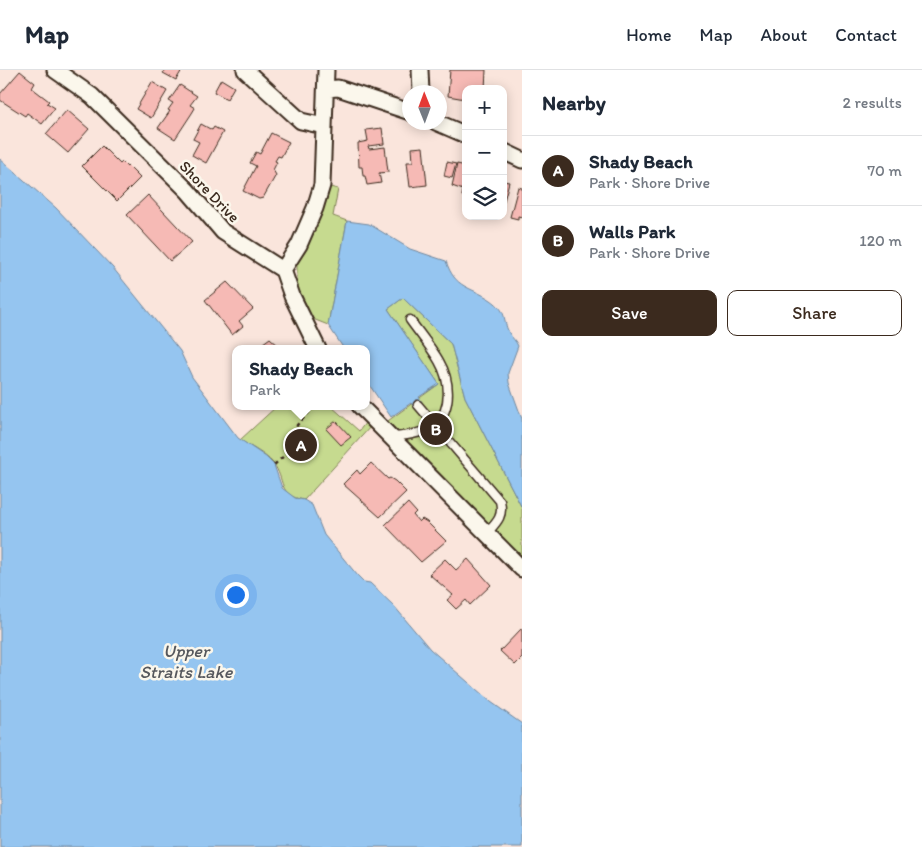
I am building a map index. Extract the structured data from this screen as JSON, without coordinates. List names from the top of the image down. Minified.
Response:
{"streets":{"street":["Shore Drive"]},"water":["Upper Straits Lake"],"north":"top","page":{"header":"Map","nav":["Home","Map","About","Contact"],"heading":["Nearby","2 results"],"map_buttons":["+","−"],"list":[{"mark":"A","name":"Shady Beach","note":"Park · Shore Drive","value":"70 m"},{"mark":"B","name":"Walls Park","note":"Park · Shore Drive","value":"120 m"}],"buttons":["Save","Share"],"popup":["Shady Beach","Park"],"pins":["B","A"]}}
